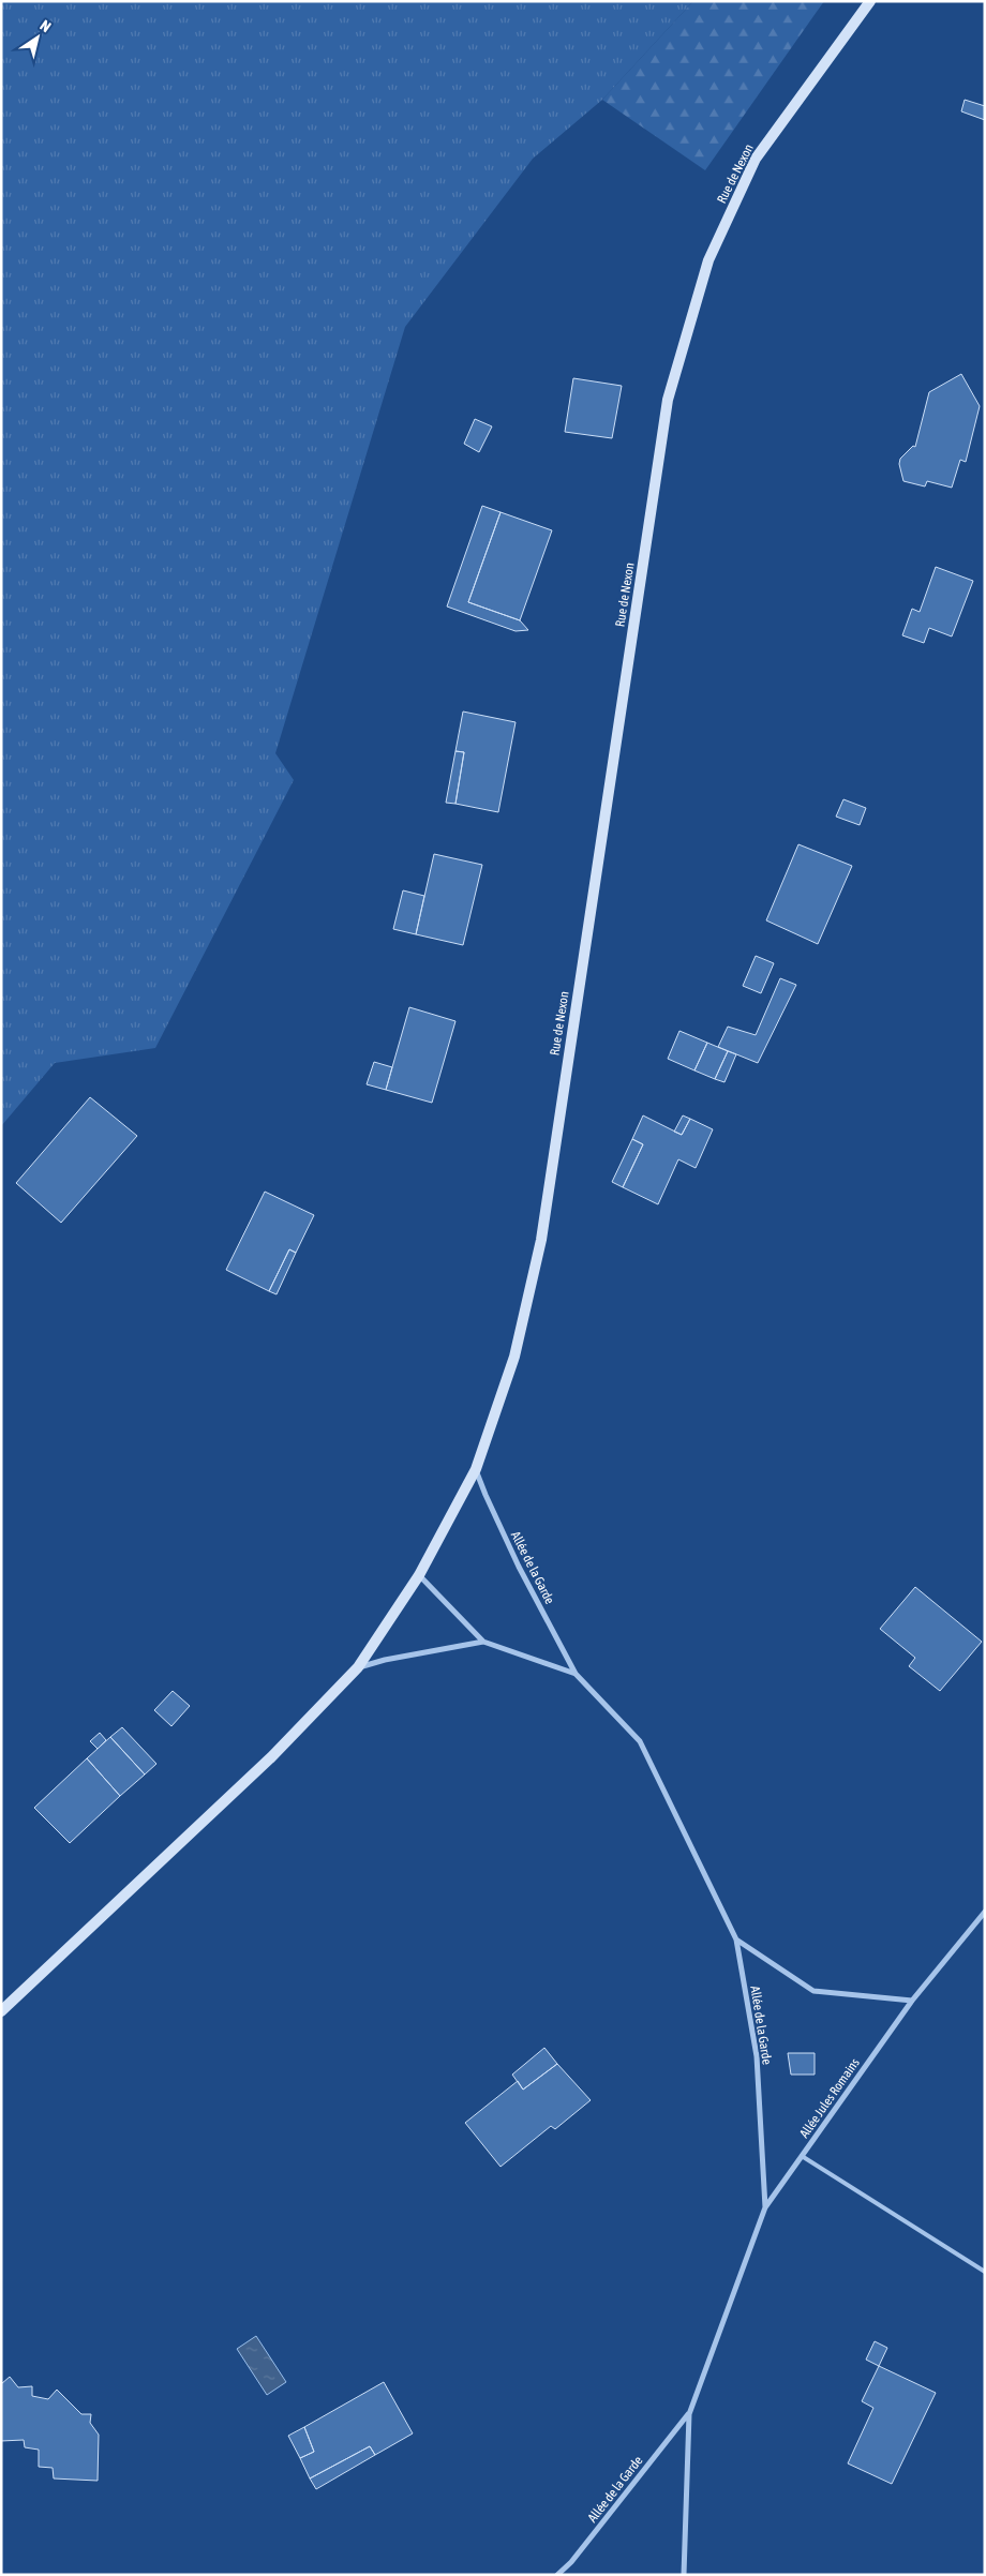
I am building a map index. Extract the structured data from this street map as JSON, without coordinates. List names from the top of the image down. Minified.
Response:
{"streets":{"main road":["Rue de Nexon"],"street":["Allée de la Garde","Allée Jules Romains"]},"crossings":[["Rue de Nexon","Allée de la Garde"],["Allée de la Garde","Allée Jules Romains"]],"north":"top right"}
